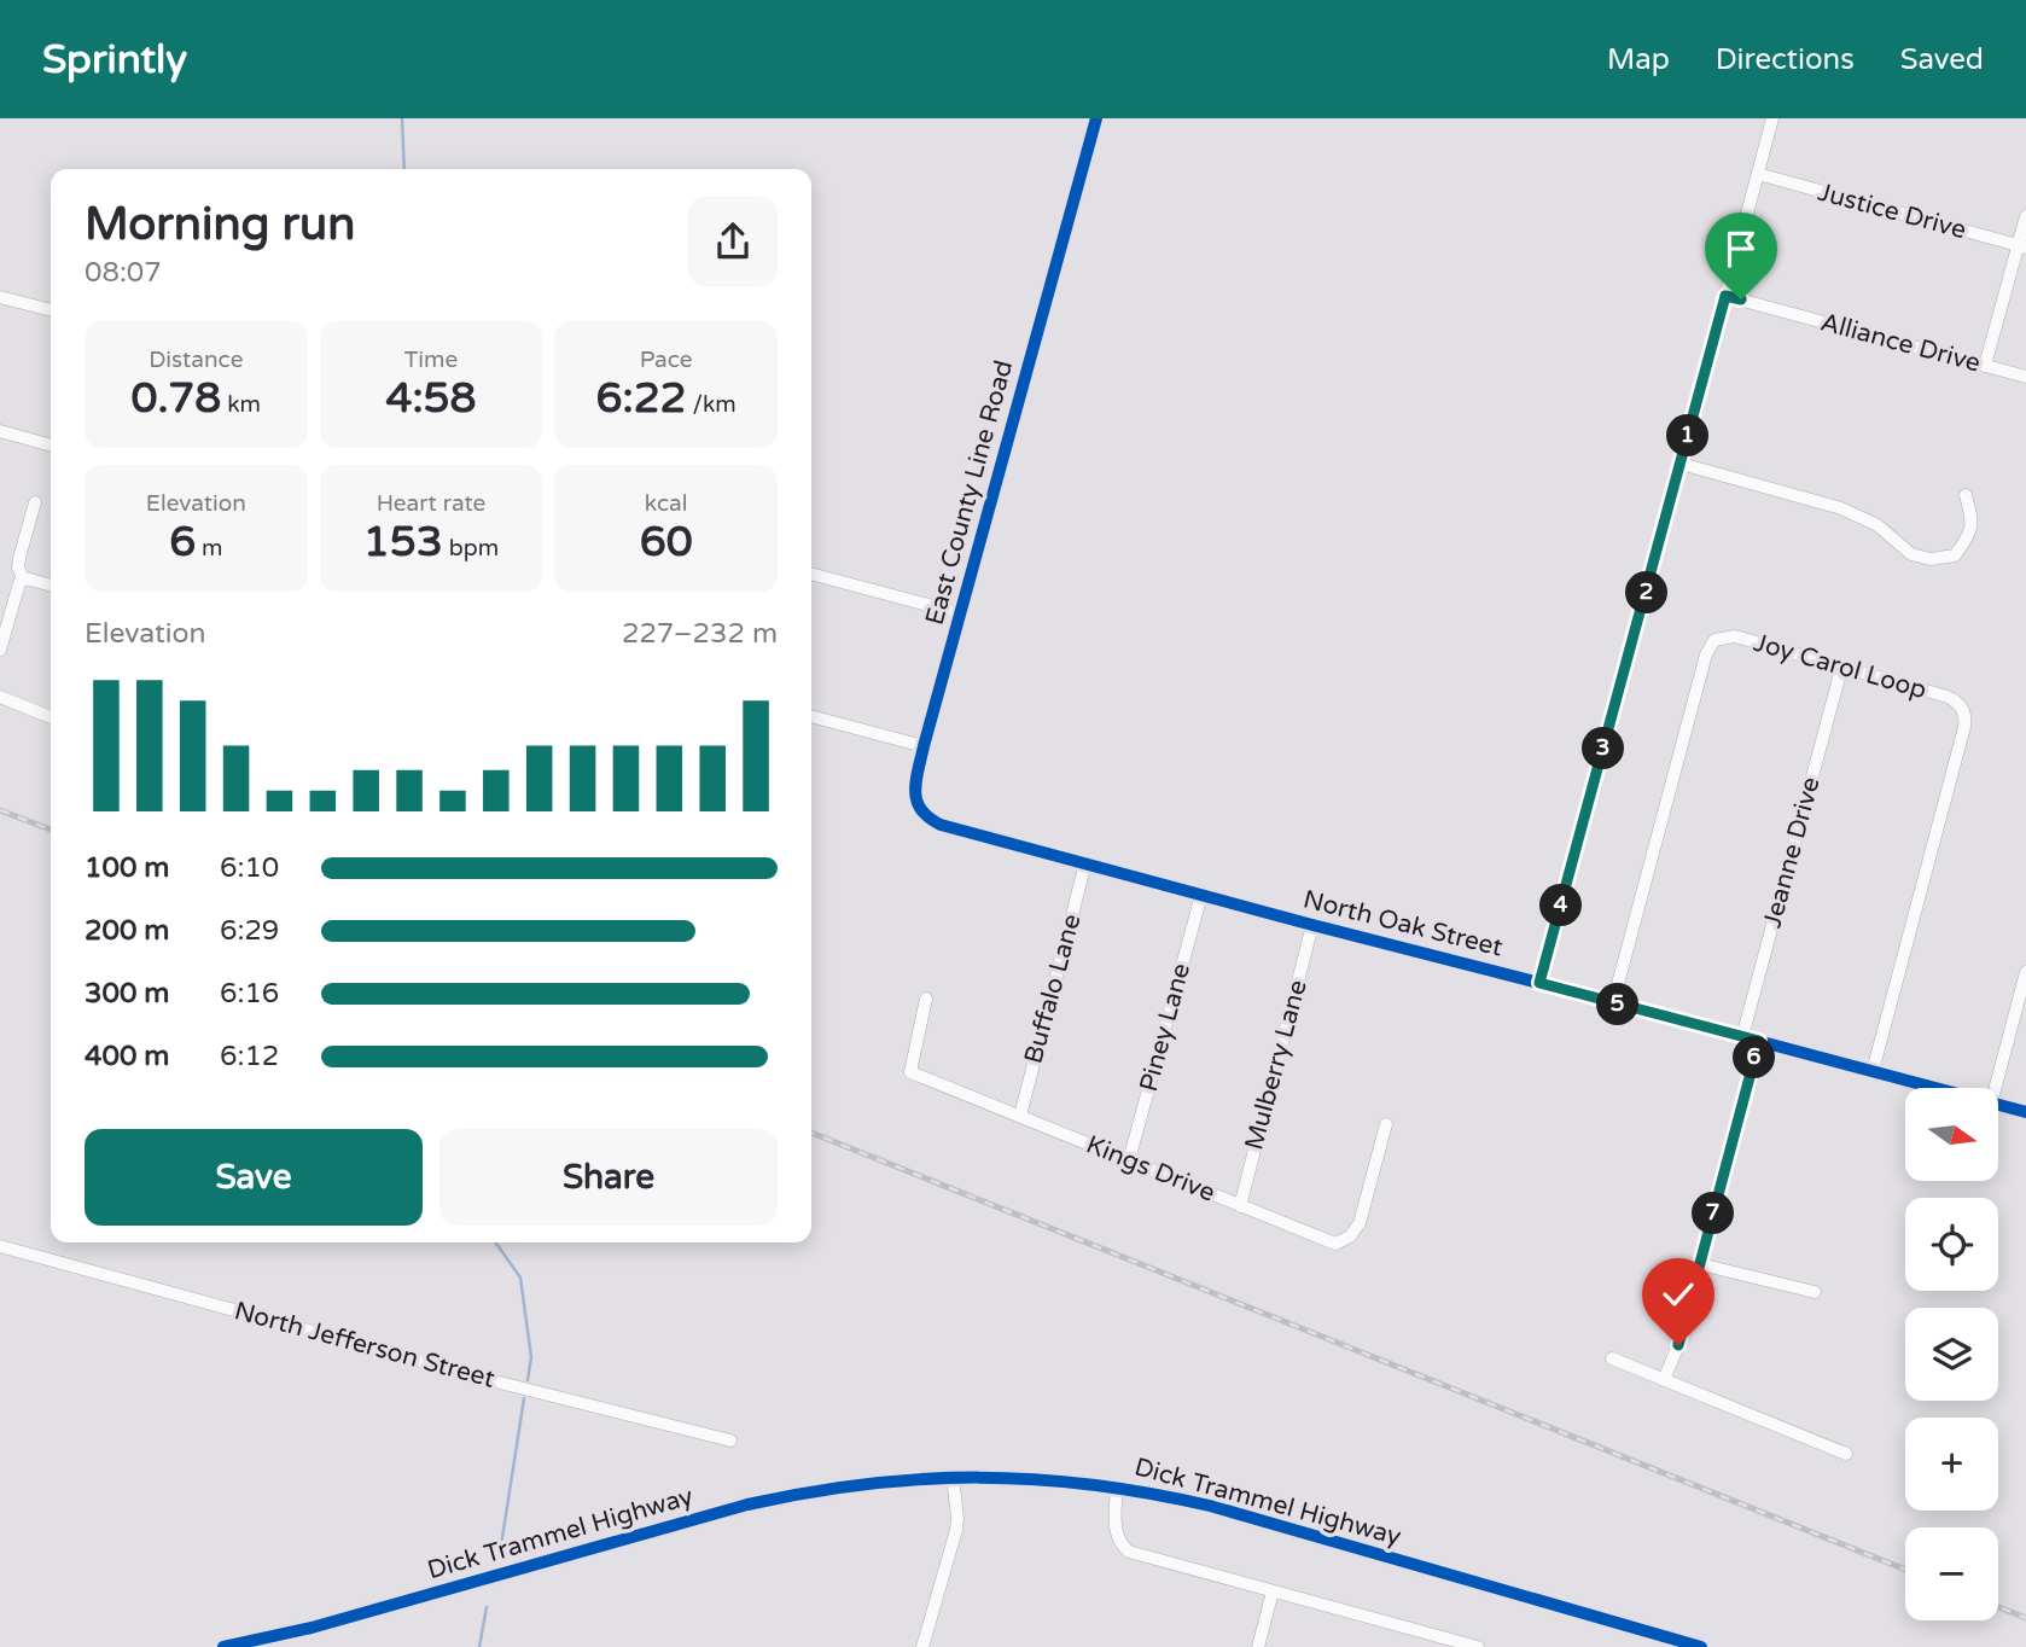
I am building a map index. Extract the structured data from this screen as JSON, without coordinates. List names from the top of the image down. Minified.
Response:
{"streets":{"main road":["Dick Trammel Highway"],"street":["Justice Drive","Alliance Drive","East County Line Road","Joy Carol Loop","Jeanne Drive","North Oak Street","Buffalo Lane","Piney Lane","Mulberry Lane","Kings Drive","North Jefferson Street"]},"crossings":[["East County Line Road","North Oak Street"],["Joy Carol Loop","Jeanne Drive"],["Joy Carol Loop","North Oak Street"],["Jeanne Drive","North Oak Street"],["North Oak Street","Buffalo Lane"],["North Oak Street","Piney Lane"],["North Oak Street","Mulberry Lane"],["Buffalo Lane","Kings Drive"],["Piney Lane","Kings Drive"],["Mulberry Lane","Kings Drive"]],"north":"right","page":{"header":"Sprintly","nav":["Map","Directions","Saved"],"heading":["Morning run","08:07"],"stats":[["Distance","0.78 km"],["Time","4:58"],["Pace","6:22 /km"],["Elevation","6 m"],["Heart rate","153 bpm"],["kcal","60"]],"pins":["1","2","3","4","5","6","7"],"chart":["Elevation","227–232 m"],"list":[{"name":"100 m","note":"6:10"},{"name":"200 m","note":"6:29"},{"name":"300 m","note":"6:16"},{"name":"400 m","note":"6:12"}],"map_buttons":["+","−"],"buttons":["Save","Share"]}}
